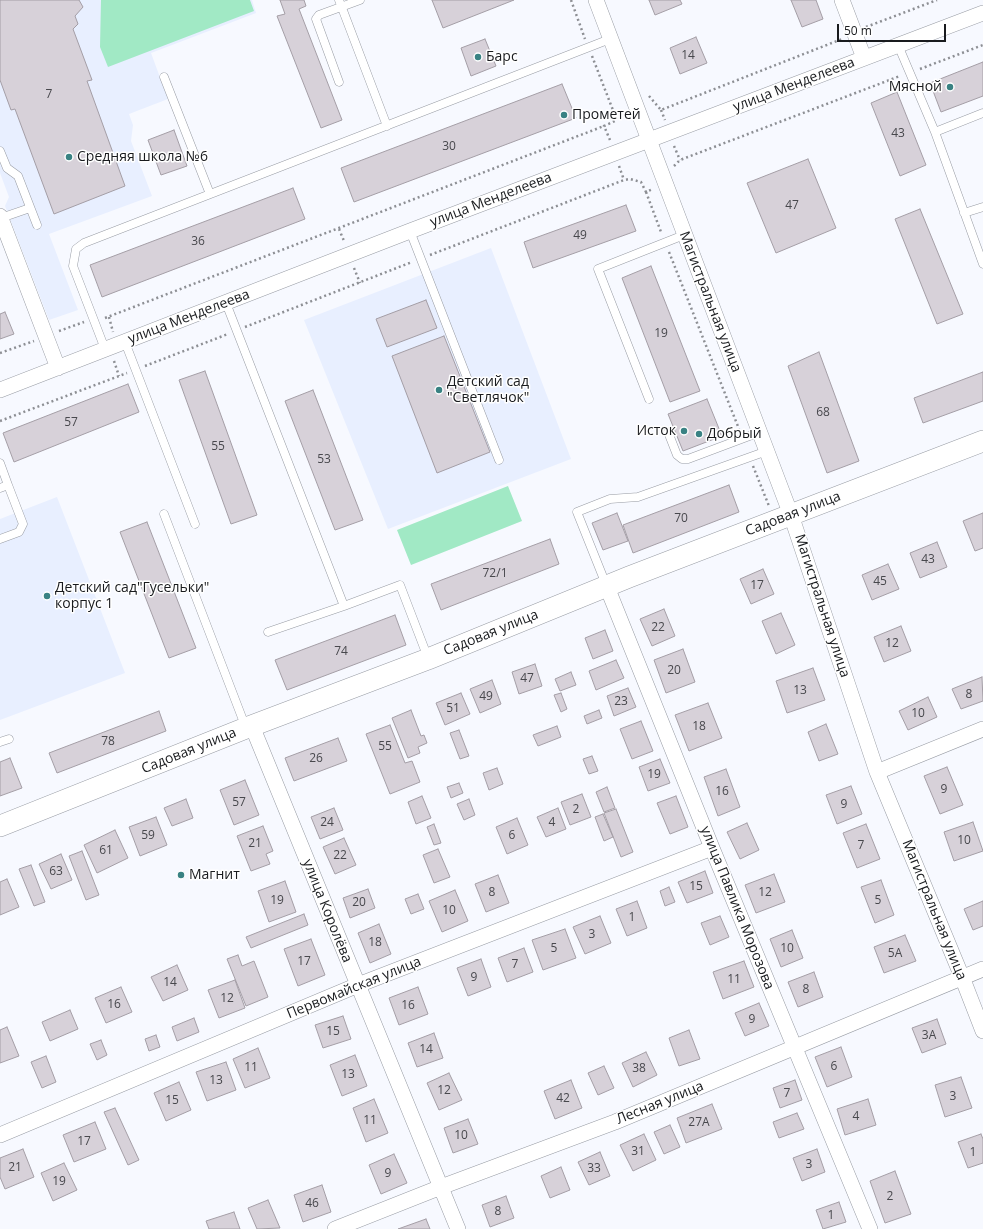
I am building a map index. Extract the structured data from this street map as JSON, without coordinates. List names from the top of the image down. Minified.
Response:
{"streets":{"street":["улица Менделеева","Магистральная улица","Садовая улица","улица Павлика Морозова","улица Королёва","Первомайская улица","Лесная улица"]},"crossings":[["улица Менделеева","Магистральная улица"],["Магистральная улица","Садовая улица"],["Магистральная улица","Лесная улица"],["Садовая улица","улица Павлика Морозова"],["Садовая улица","улица Королёва"],["улица Павлика Морозова","Первомайская улица"],["улица Павлика Морозова","Лесная улица"],["улица Королёва","Первомайская улица"],["улица Королёва","Лесная улица"]],"places":["Барс","Мясной","Прометей","Средняя школа №6","Детский сад \"Светлячок\"","Исток","Добрый","Детский сад\"Гусельки\" корпус 1","Магнит"],"house_numbers":["14","7","43","30","47","49","36","19","68","57","55","53","70","43","72/1","45","17","22","12","74","20","47","13","8","49","23","51","10","18","78","55","26","19","9","16","57","9","2","24","4","59","6","10","21","7","61","22","63","15","8","12","19","5","20","10","1","3","18","5","10","5А","17","7","9","11","14","8","12","16","16","9","15","3А","14","6","11","38","13","13","12","7","3","42","15","4","11","27А","10","17","31","1","3","21","33","9","19","2","46","8","1"],"scale_bar":"50 m"}
